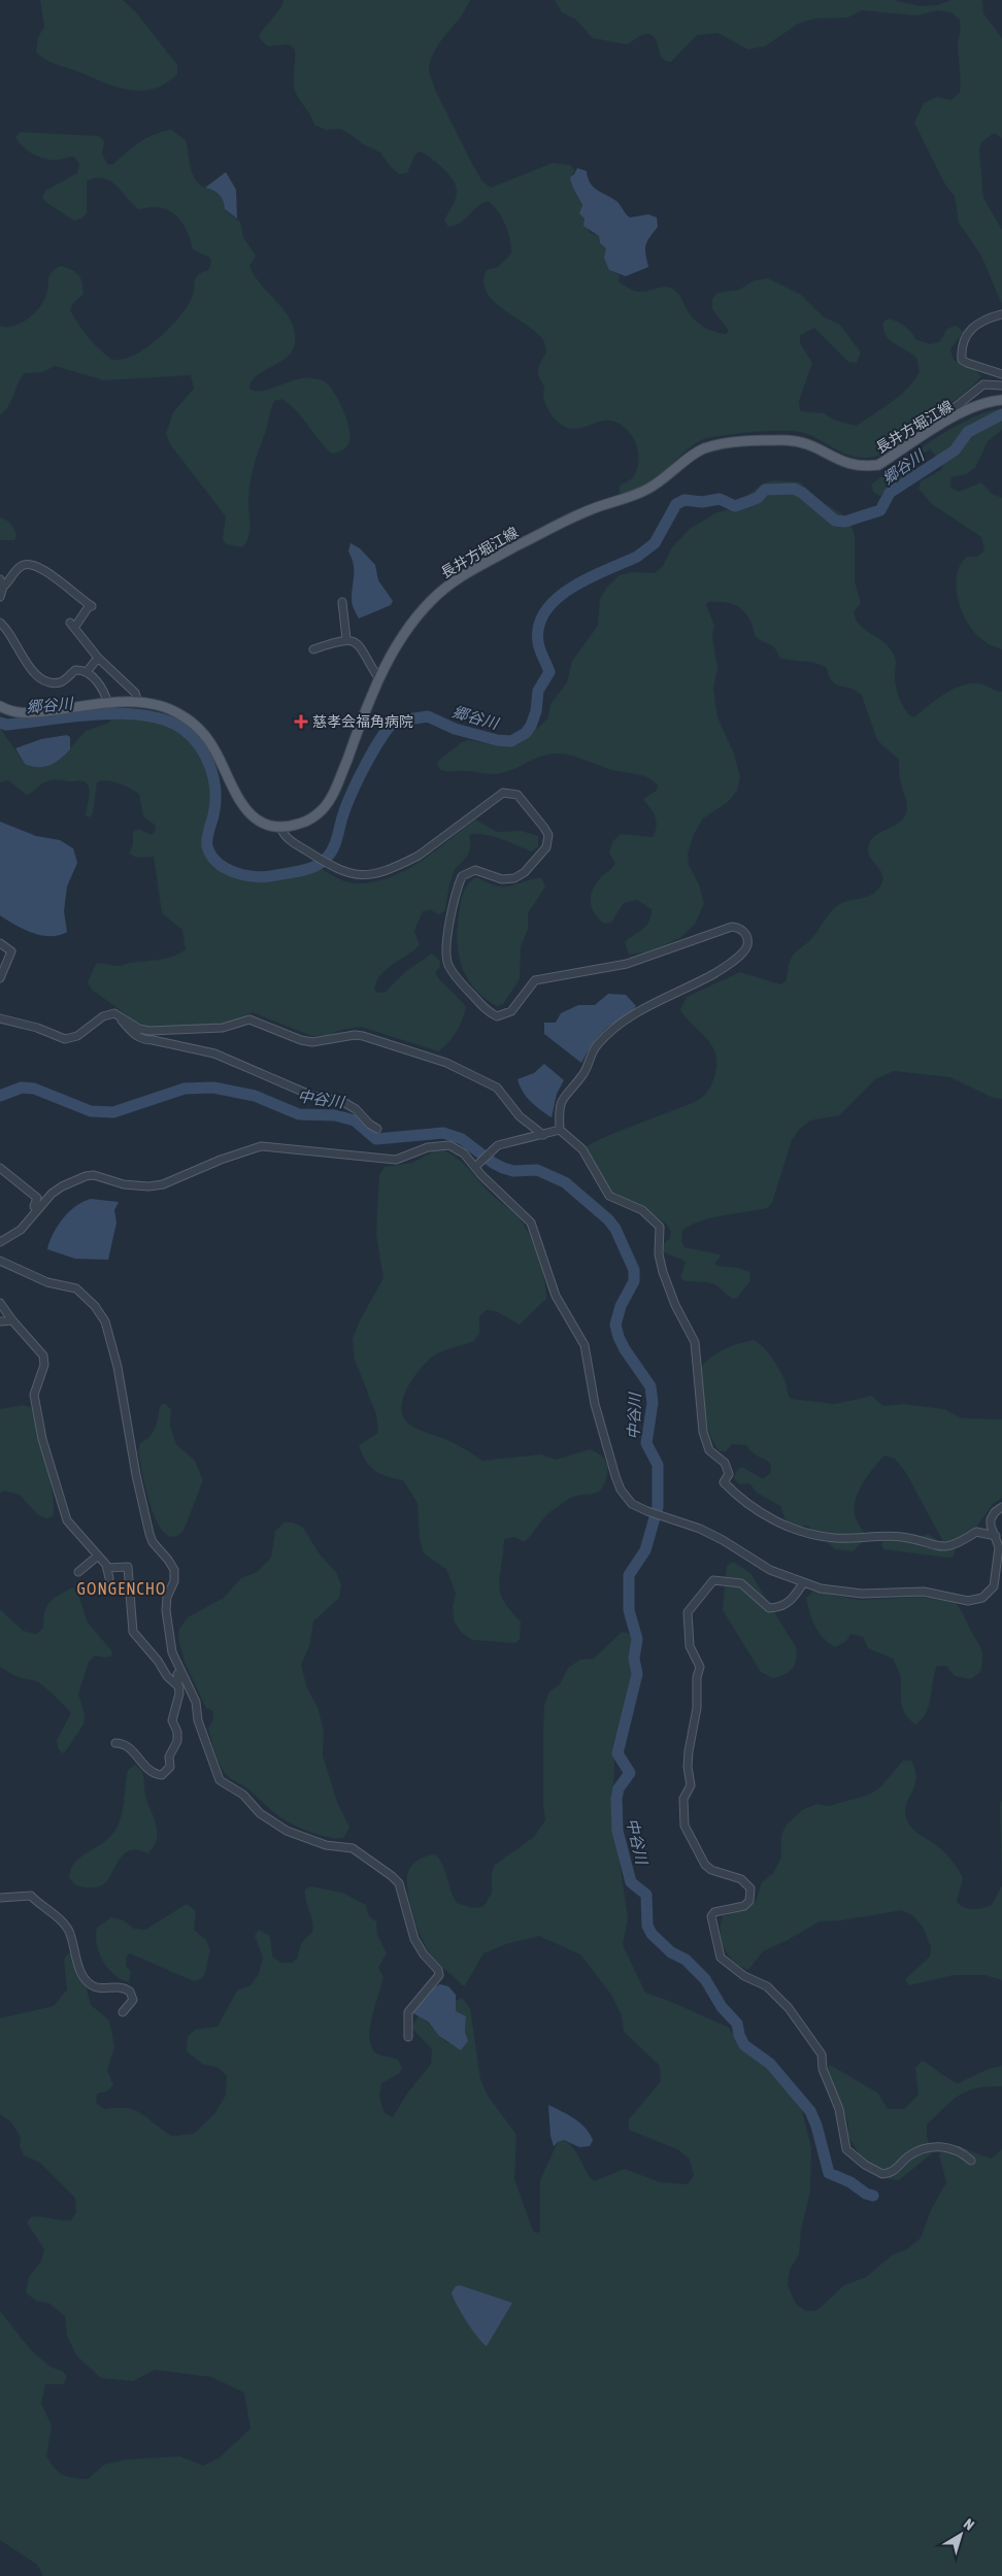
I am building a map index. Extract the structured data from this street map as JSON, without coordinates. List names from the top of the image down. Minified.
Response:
{"streets":{"main road":["長井方堀江線"]},"districts":["GONGENCHO"],"water":["郷谷川","中谷川"],"places":{"health":["慈孝会福角病院"]},"north":"top right"}
